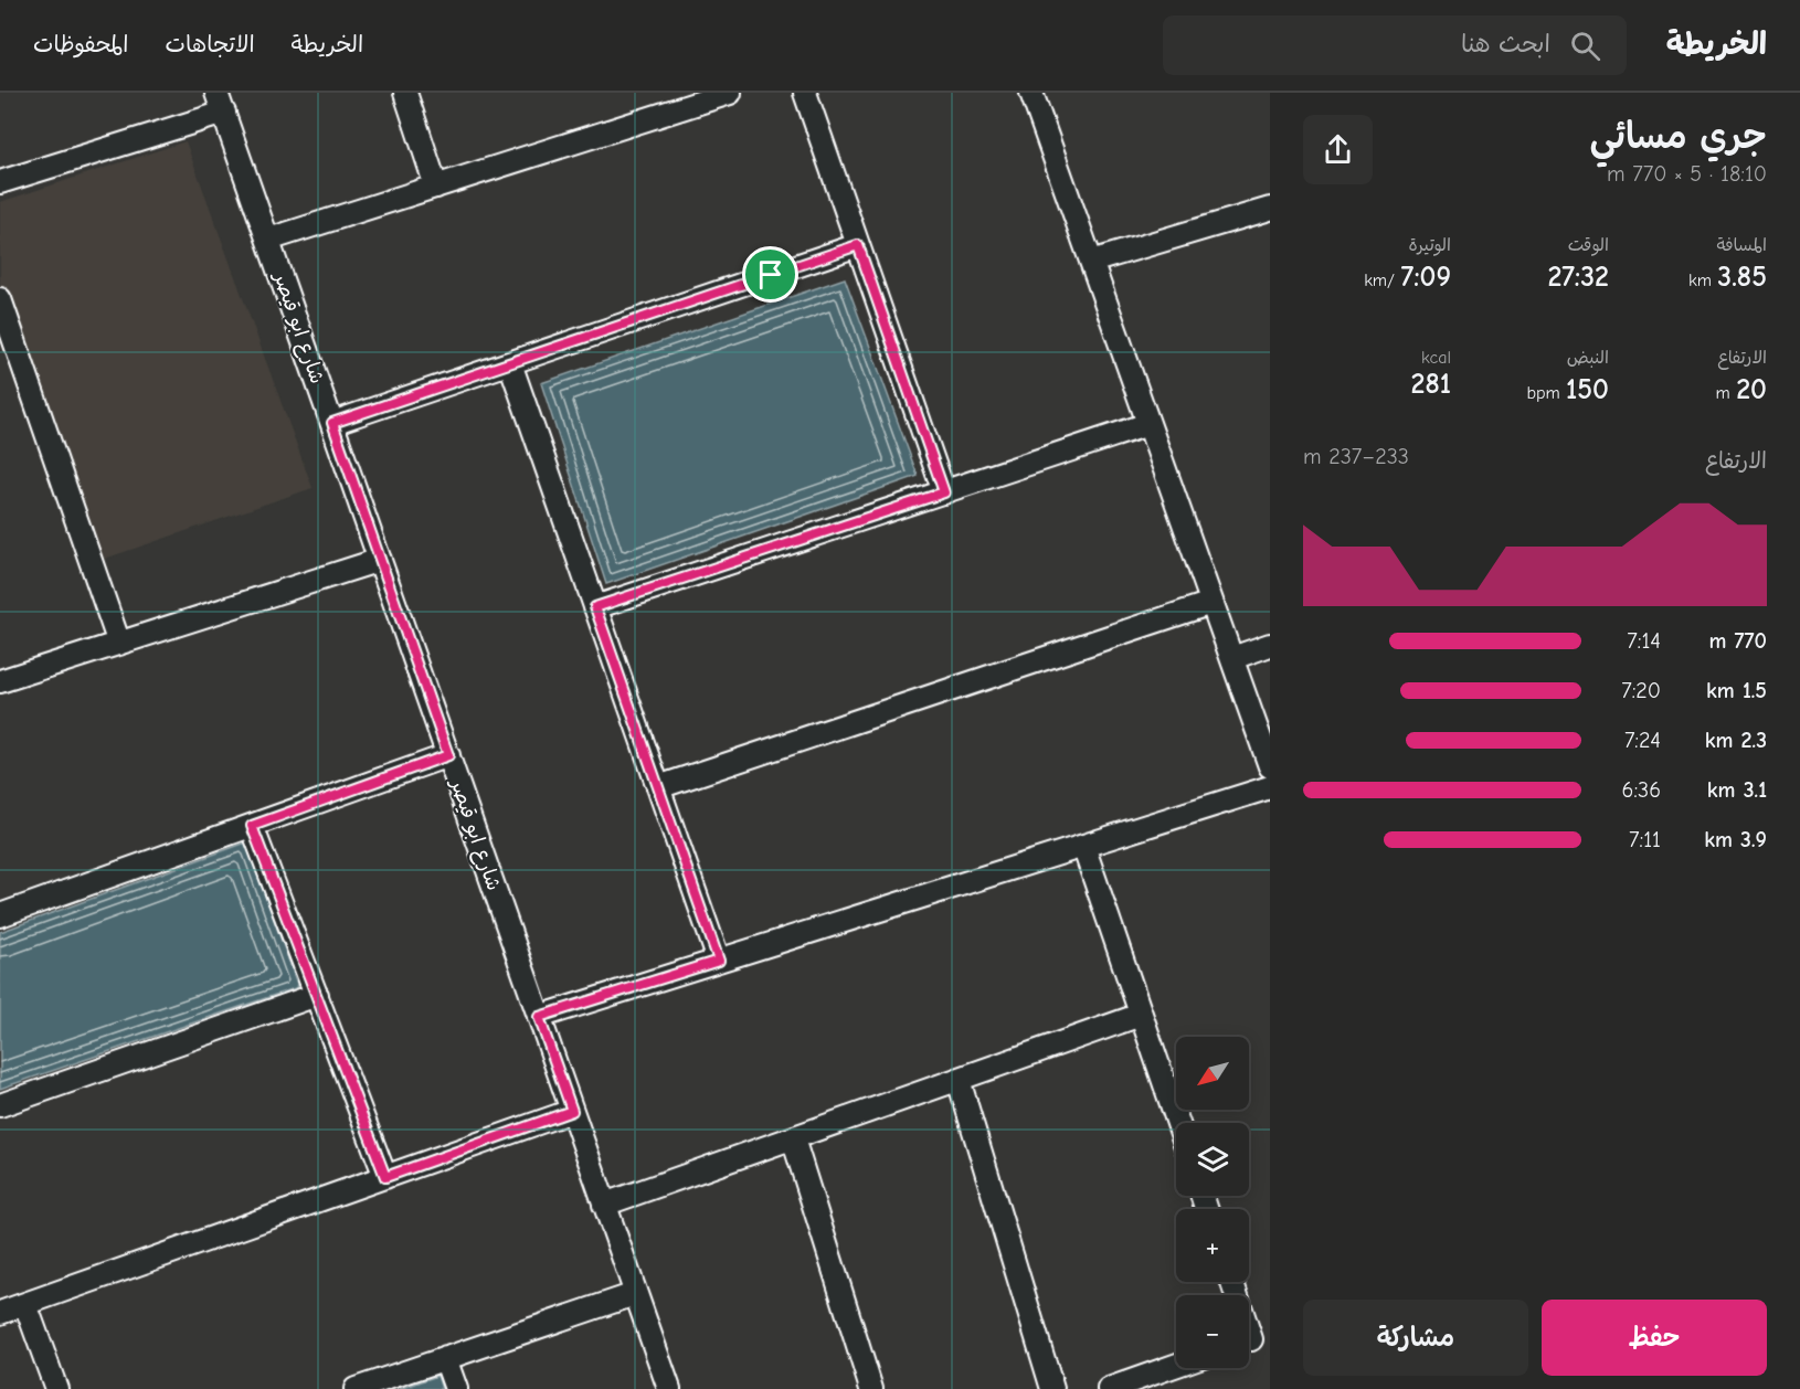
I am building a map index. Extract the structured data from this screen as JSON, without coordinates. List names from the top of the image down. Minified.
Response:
{"streets":{"street":["شارع ابو قيصر"]},"north":"bottom left","page":{"header":"الخريطة","search":"ابحث هنا","nav":["الخريطة","الاتجاهات","المحفوظات"],"heading":["جري مسائي","18:10 · 5 × 770 m"],"stats":[["المسافة","3.85 km"],["الوقت","27:32"],["الوتيرة","7:09 /km"],["الارتفاع","20 m"],["النبض","150 bpm"],["kcal","281"]],"chart":["الارتفاع","233–237 m"],"list":[{"name":"770 m","note":"7:14"},{"name":"1.5 km","note":"7:20"},{"name":"2.3 km","note":"7:24"},{"name":"3.1 km","note":"6:36"},{"name":"3.9 km","note":"7:11"}],"map_buttons":["+","−"],"buttons":["حفظ","مشاركة"]}}
